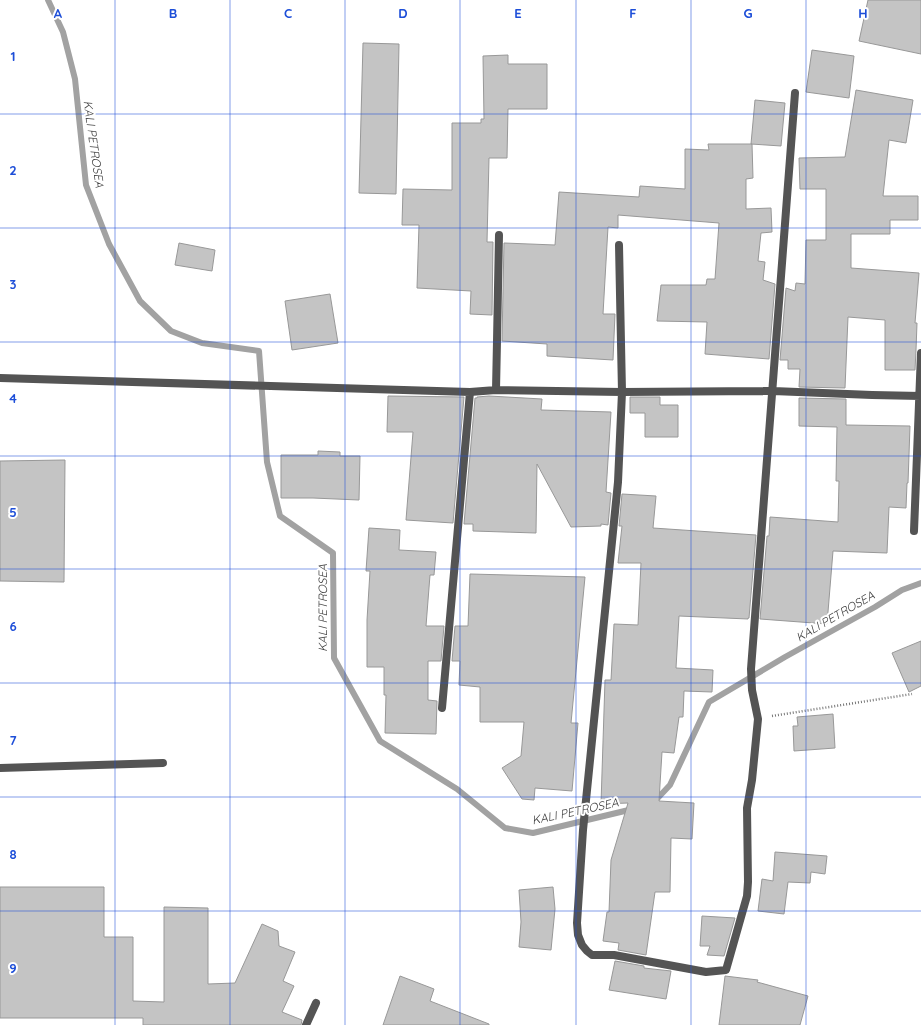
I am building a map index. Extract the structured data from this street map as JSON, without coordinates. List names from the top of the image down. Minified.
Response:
{"water":["KALI PETROSEA"],"grid":{"columns":["A","B","C","D","E","F","G","H"],"rows":["1","2","3","4","5","6","7","8","9"]}}
